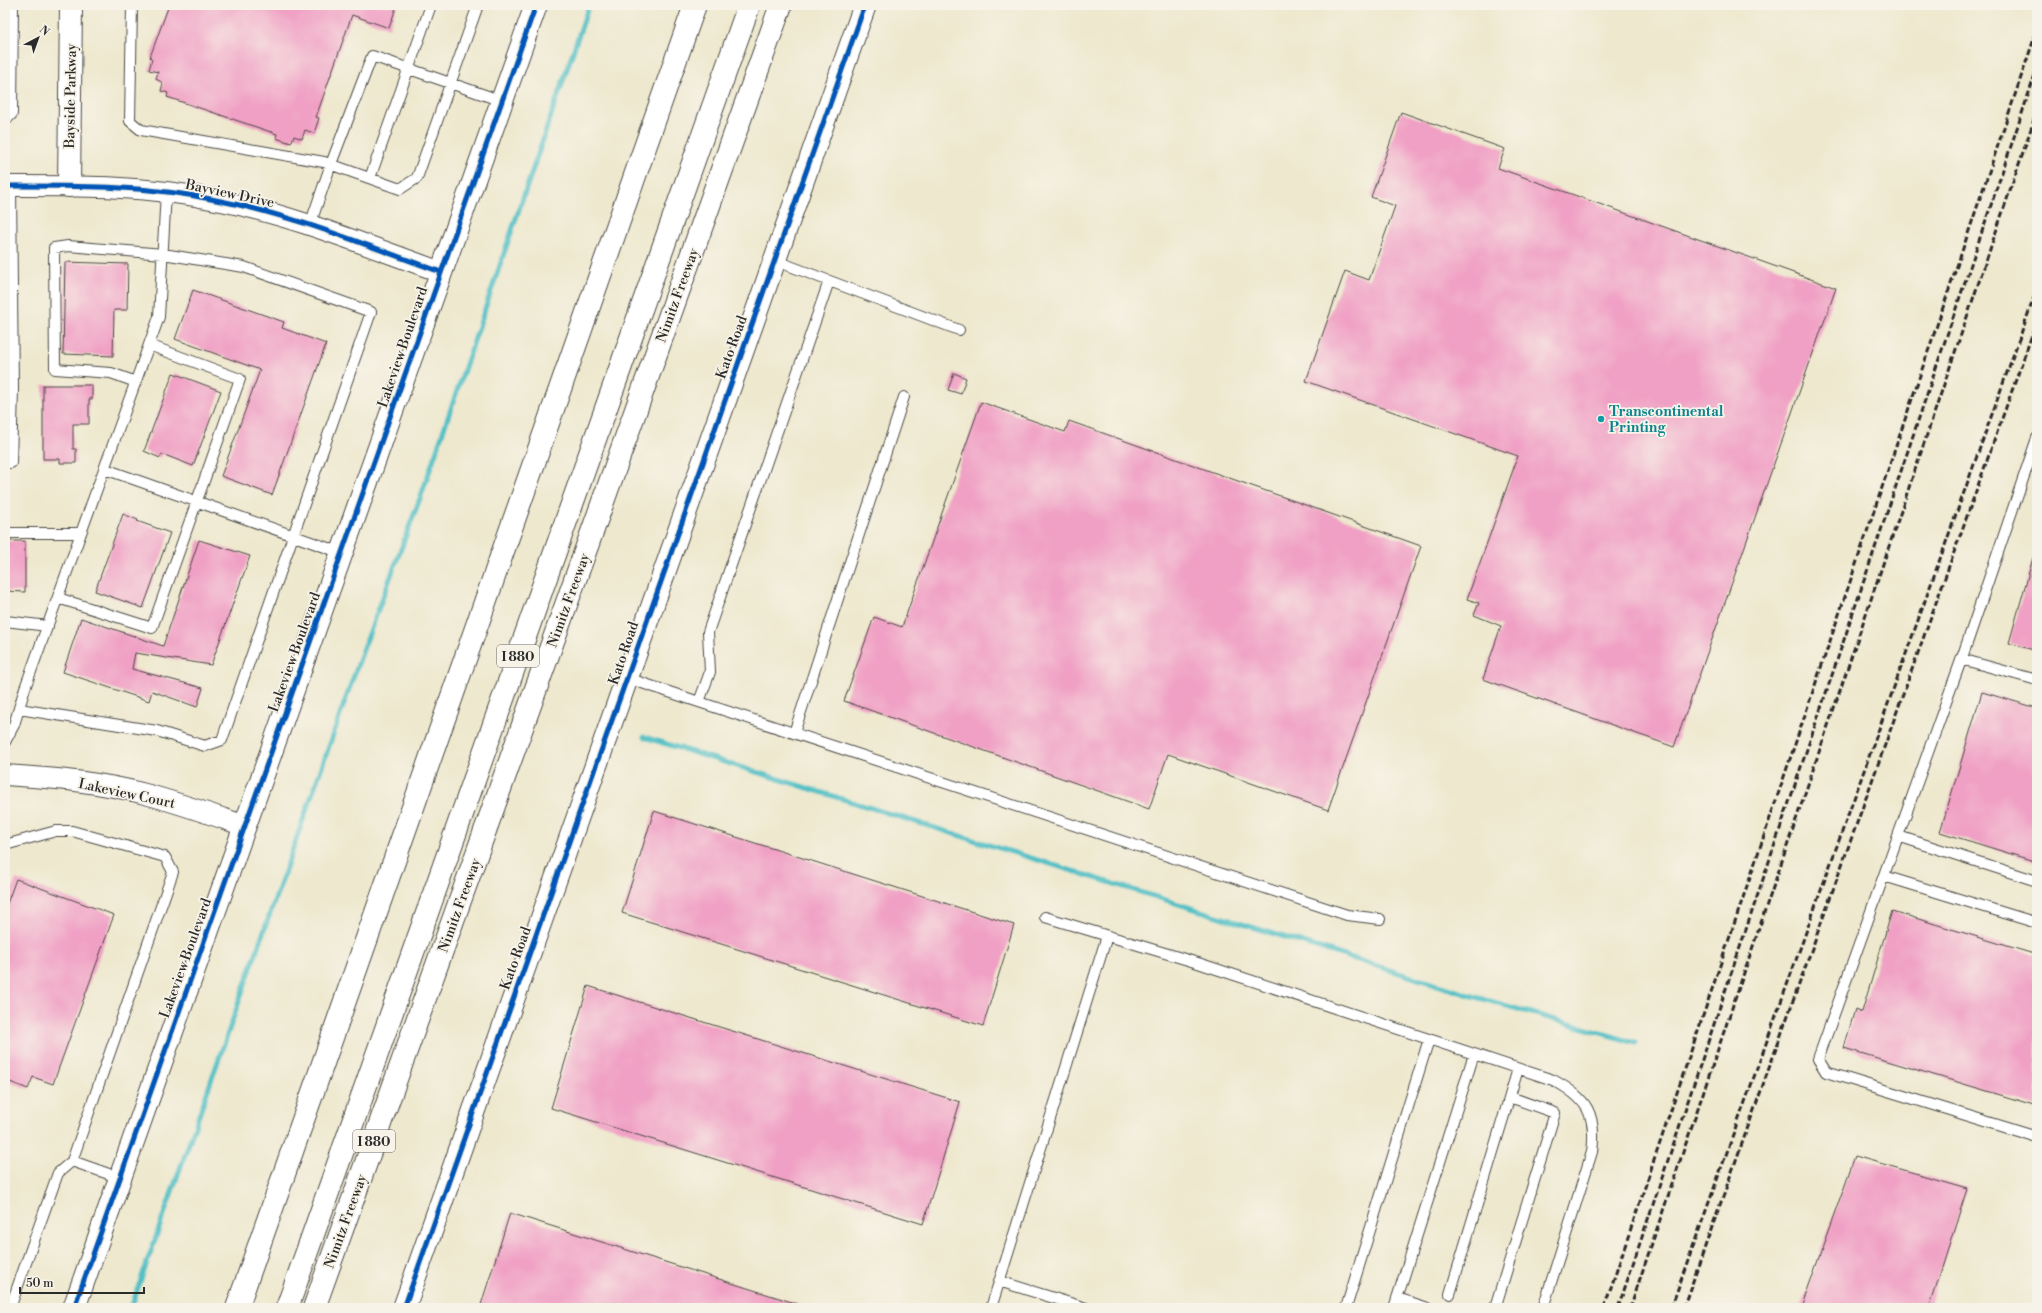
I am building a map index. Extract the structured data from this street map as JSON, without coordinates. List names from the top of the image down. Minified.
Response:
{"streets":{"main road":["Bayside Parkway","Nimitz Freeway","Lakeview Boulevard","Kato Road","I 880"],"street":["Bayview Drive","Lakeview Court"]},"crossings":[["Bayside Parkway","Bayview Drive"],["Bayview Drive","Lakeview Boulevard"],["Lakeview Boulevard","Lakeview Court"]],"places":["Transcontinental Printing"],"scale_bar":"50 m","north":"top right"}
